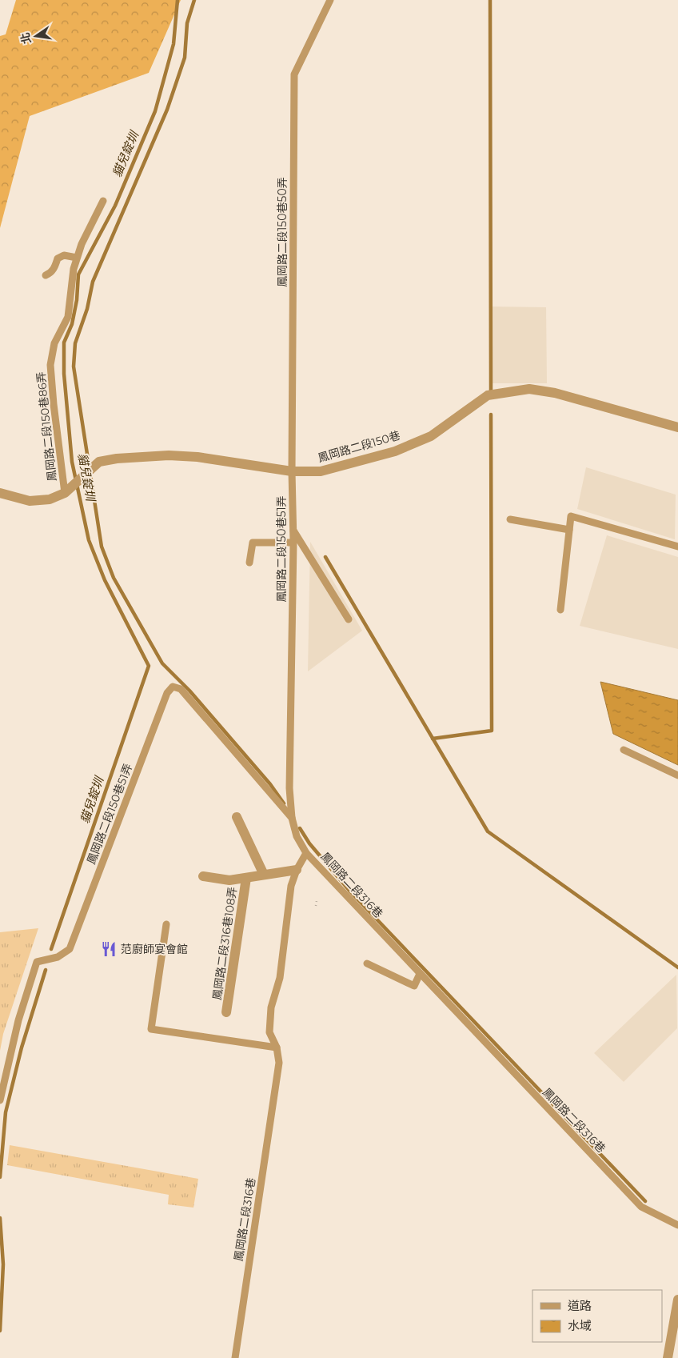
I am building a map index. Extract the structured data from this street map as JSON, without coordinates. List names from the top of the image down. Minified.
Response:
{"streets":{"street":["鳳岡路二段150巷","鳳岡路二段316巷108弄"],"lane":["鳳岡路二段150巷50弄","鳳岡路二段150巷86弄","鳳岡路二段150巷51弄","鳳岡路二段316巷"]},"crossings":[["鳳岡路二段150巷50弄","鳳岡路二段150巷"],["鳳岡路二段150巷50弄","鳳岡路二段150巷51弄"],["鳳岡路二段150巷86弄","鳳岡路二段150巷"],["鳳岡路二段150巷","鳳岡路二段150巷51弄"],["鳳岡路二段150巷51弄","鳳岡路二段316巷"],["鳳岡路二段316巷","鳳岡路二段316巷108弄"]],"water":["貓兒錠圳"],"places":{"restaurant":["范廚師宴會館"]},"legend":["道路","水域"],"north":"left"}
